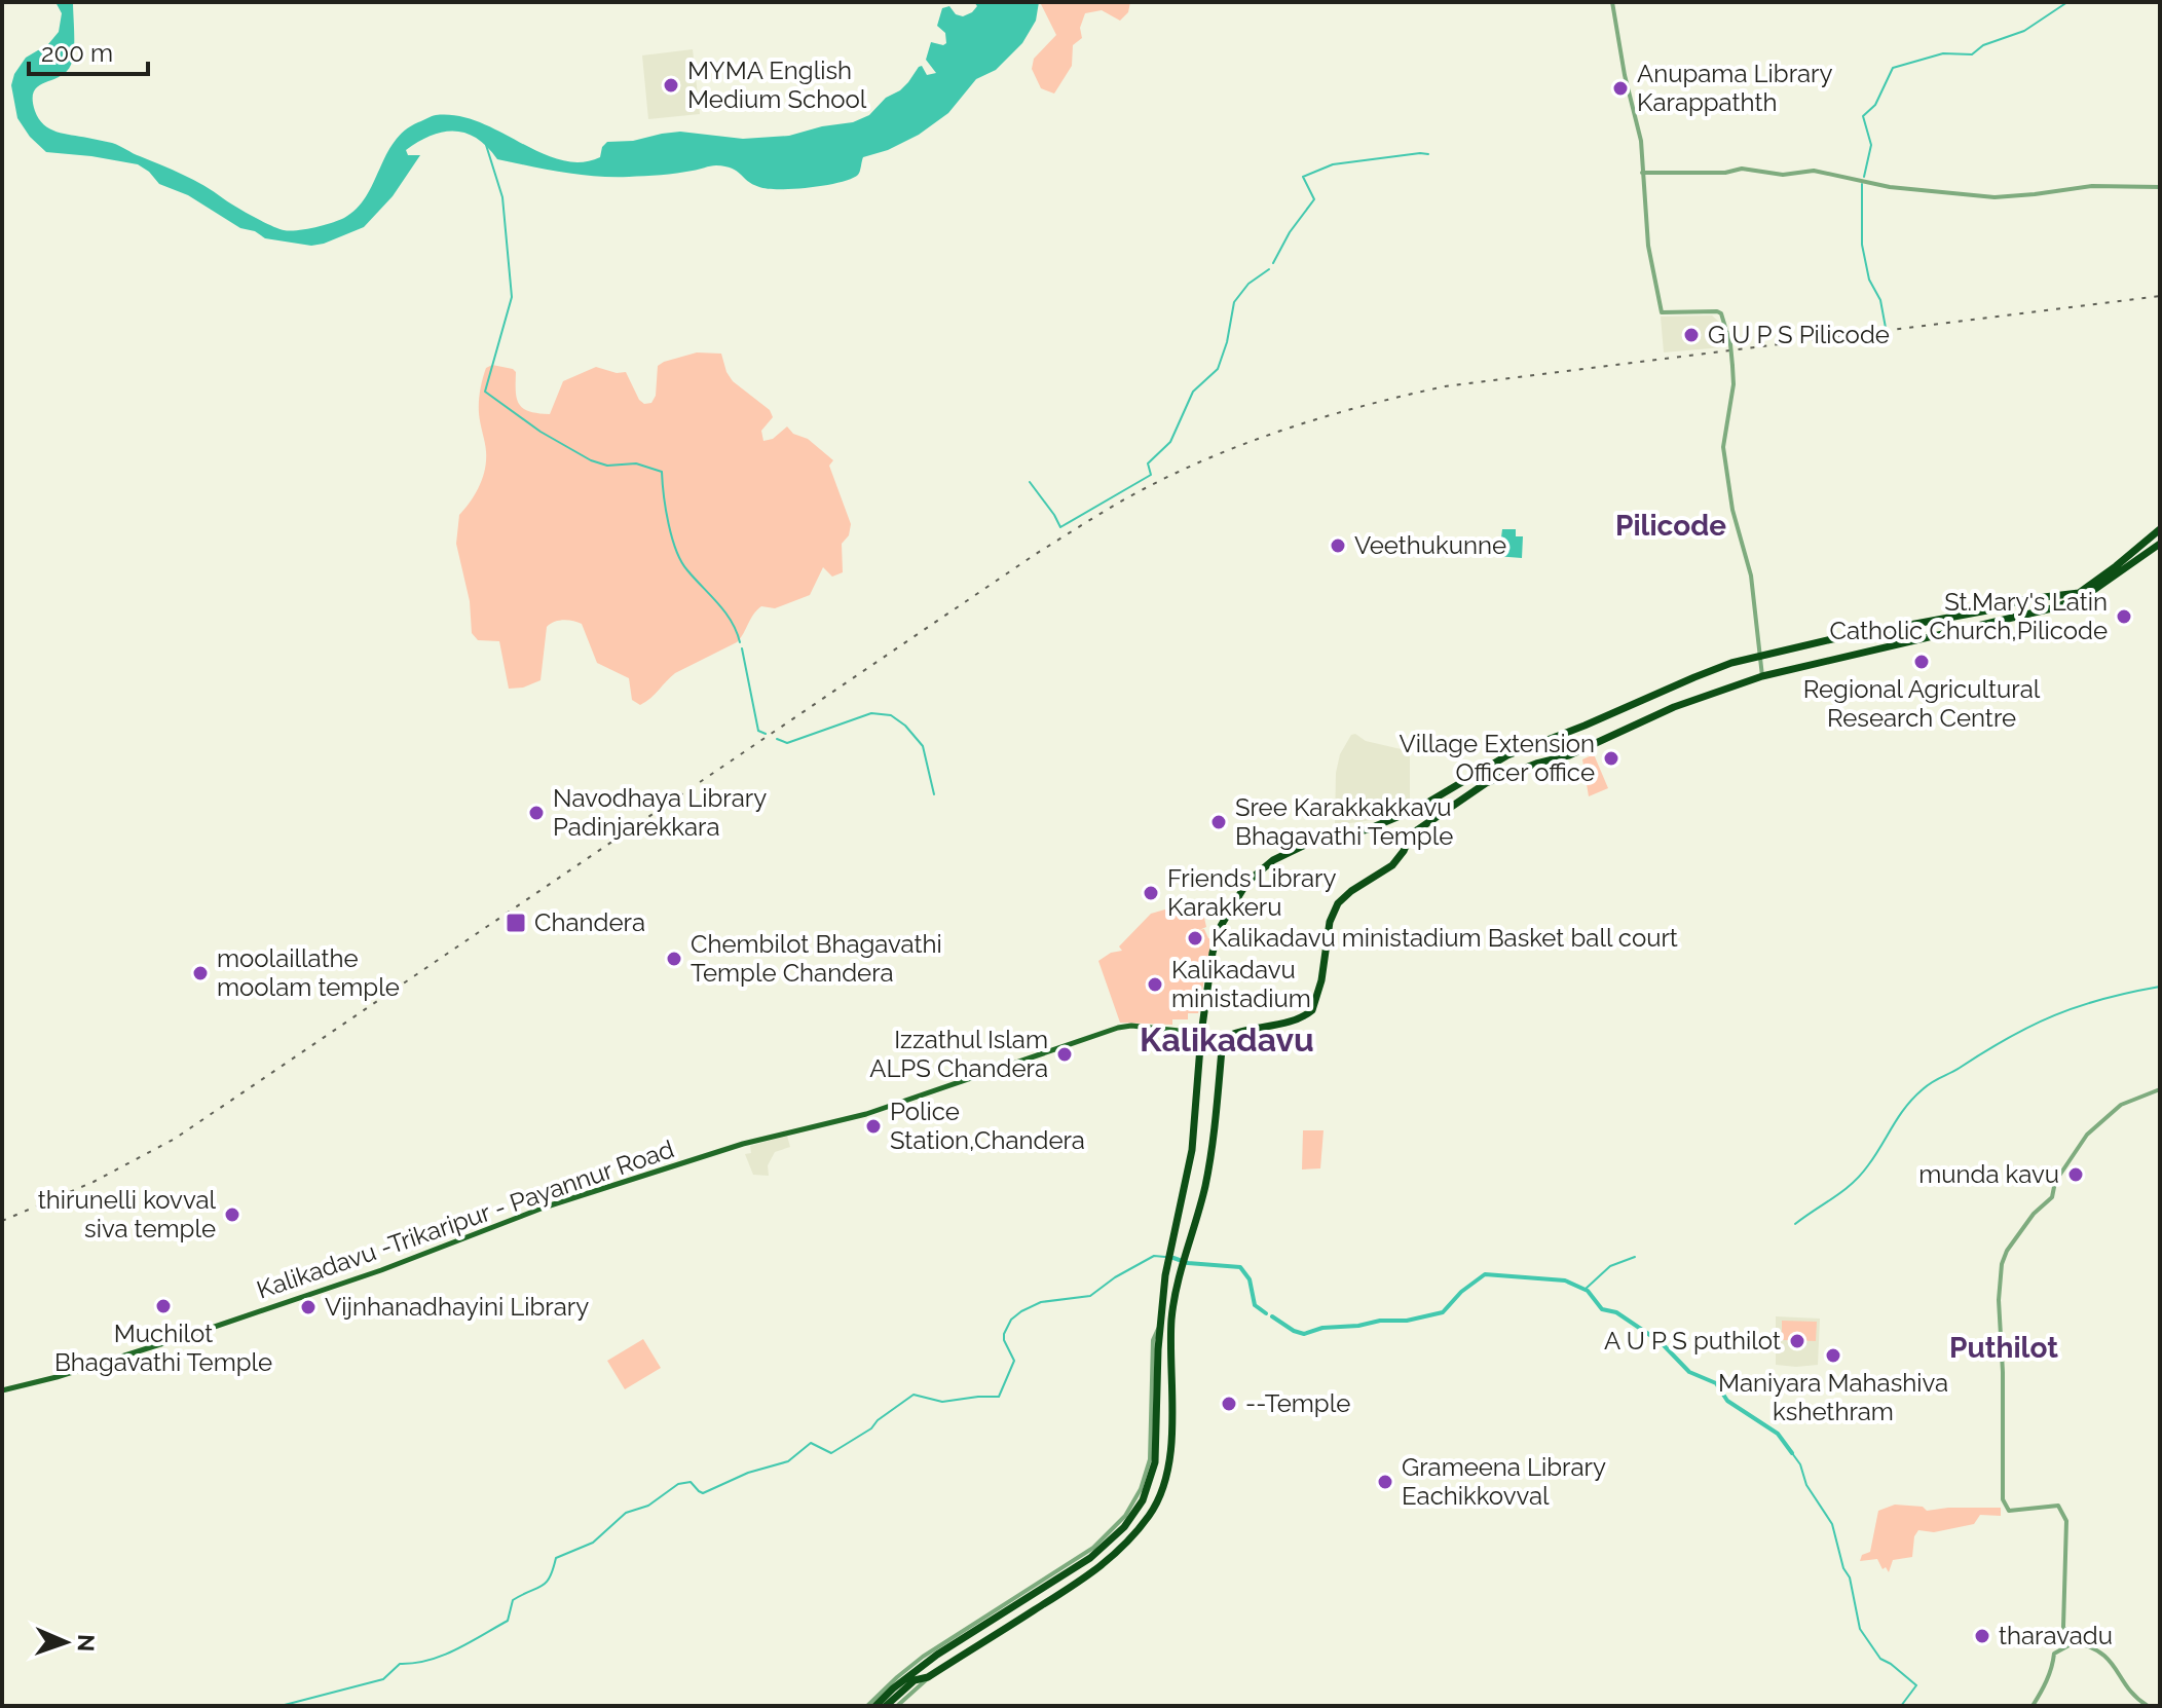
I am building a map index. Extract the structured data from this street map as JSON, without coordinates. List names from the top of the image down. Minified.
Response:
{"streets":{"main road":["Kalikadavu -Trikaripur - Payannur Road"]},"districts":["Pilicode","Kalikadavu","Puthilot"],"places":{"other":["MYMA English Medium School","Anupama Library Karappathth","G U P S Pilicode","Veethukunne","St.Mary's Latin Catholic Church,Pilicode","Regional Agricultural Research Centre","Village Extension Officer office","Navodhaya Library Padinjarekkara","Sree Karakkakkavu Bhagavathi Temple","Friends Library Karakkeru","Kalikadavu ministadium Basket ball court","Chembilot Bhagavathi Temple Chandera","moolaillathe moolam temple","Kalikadavu ministadium","Izzathul Islam ALPS Chandera","Police Station,Chandera","munda kavu","thirunelli kovval siva temple","Muchilot Bhagavathi Temple","Vijnhanadhayini Library","A U P S puthilot","Maniyara Mahashiva kshethram","--Temple","Grameena Library Eachikkovval","tharavadu"],"transit":["Chandera"]},"scale_bar":"200 m","north":"right"}
